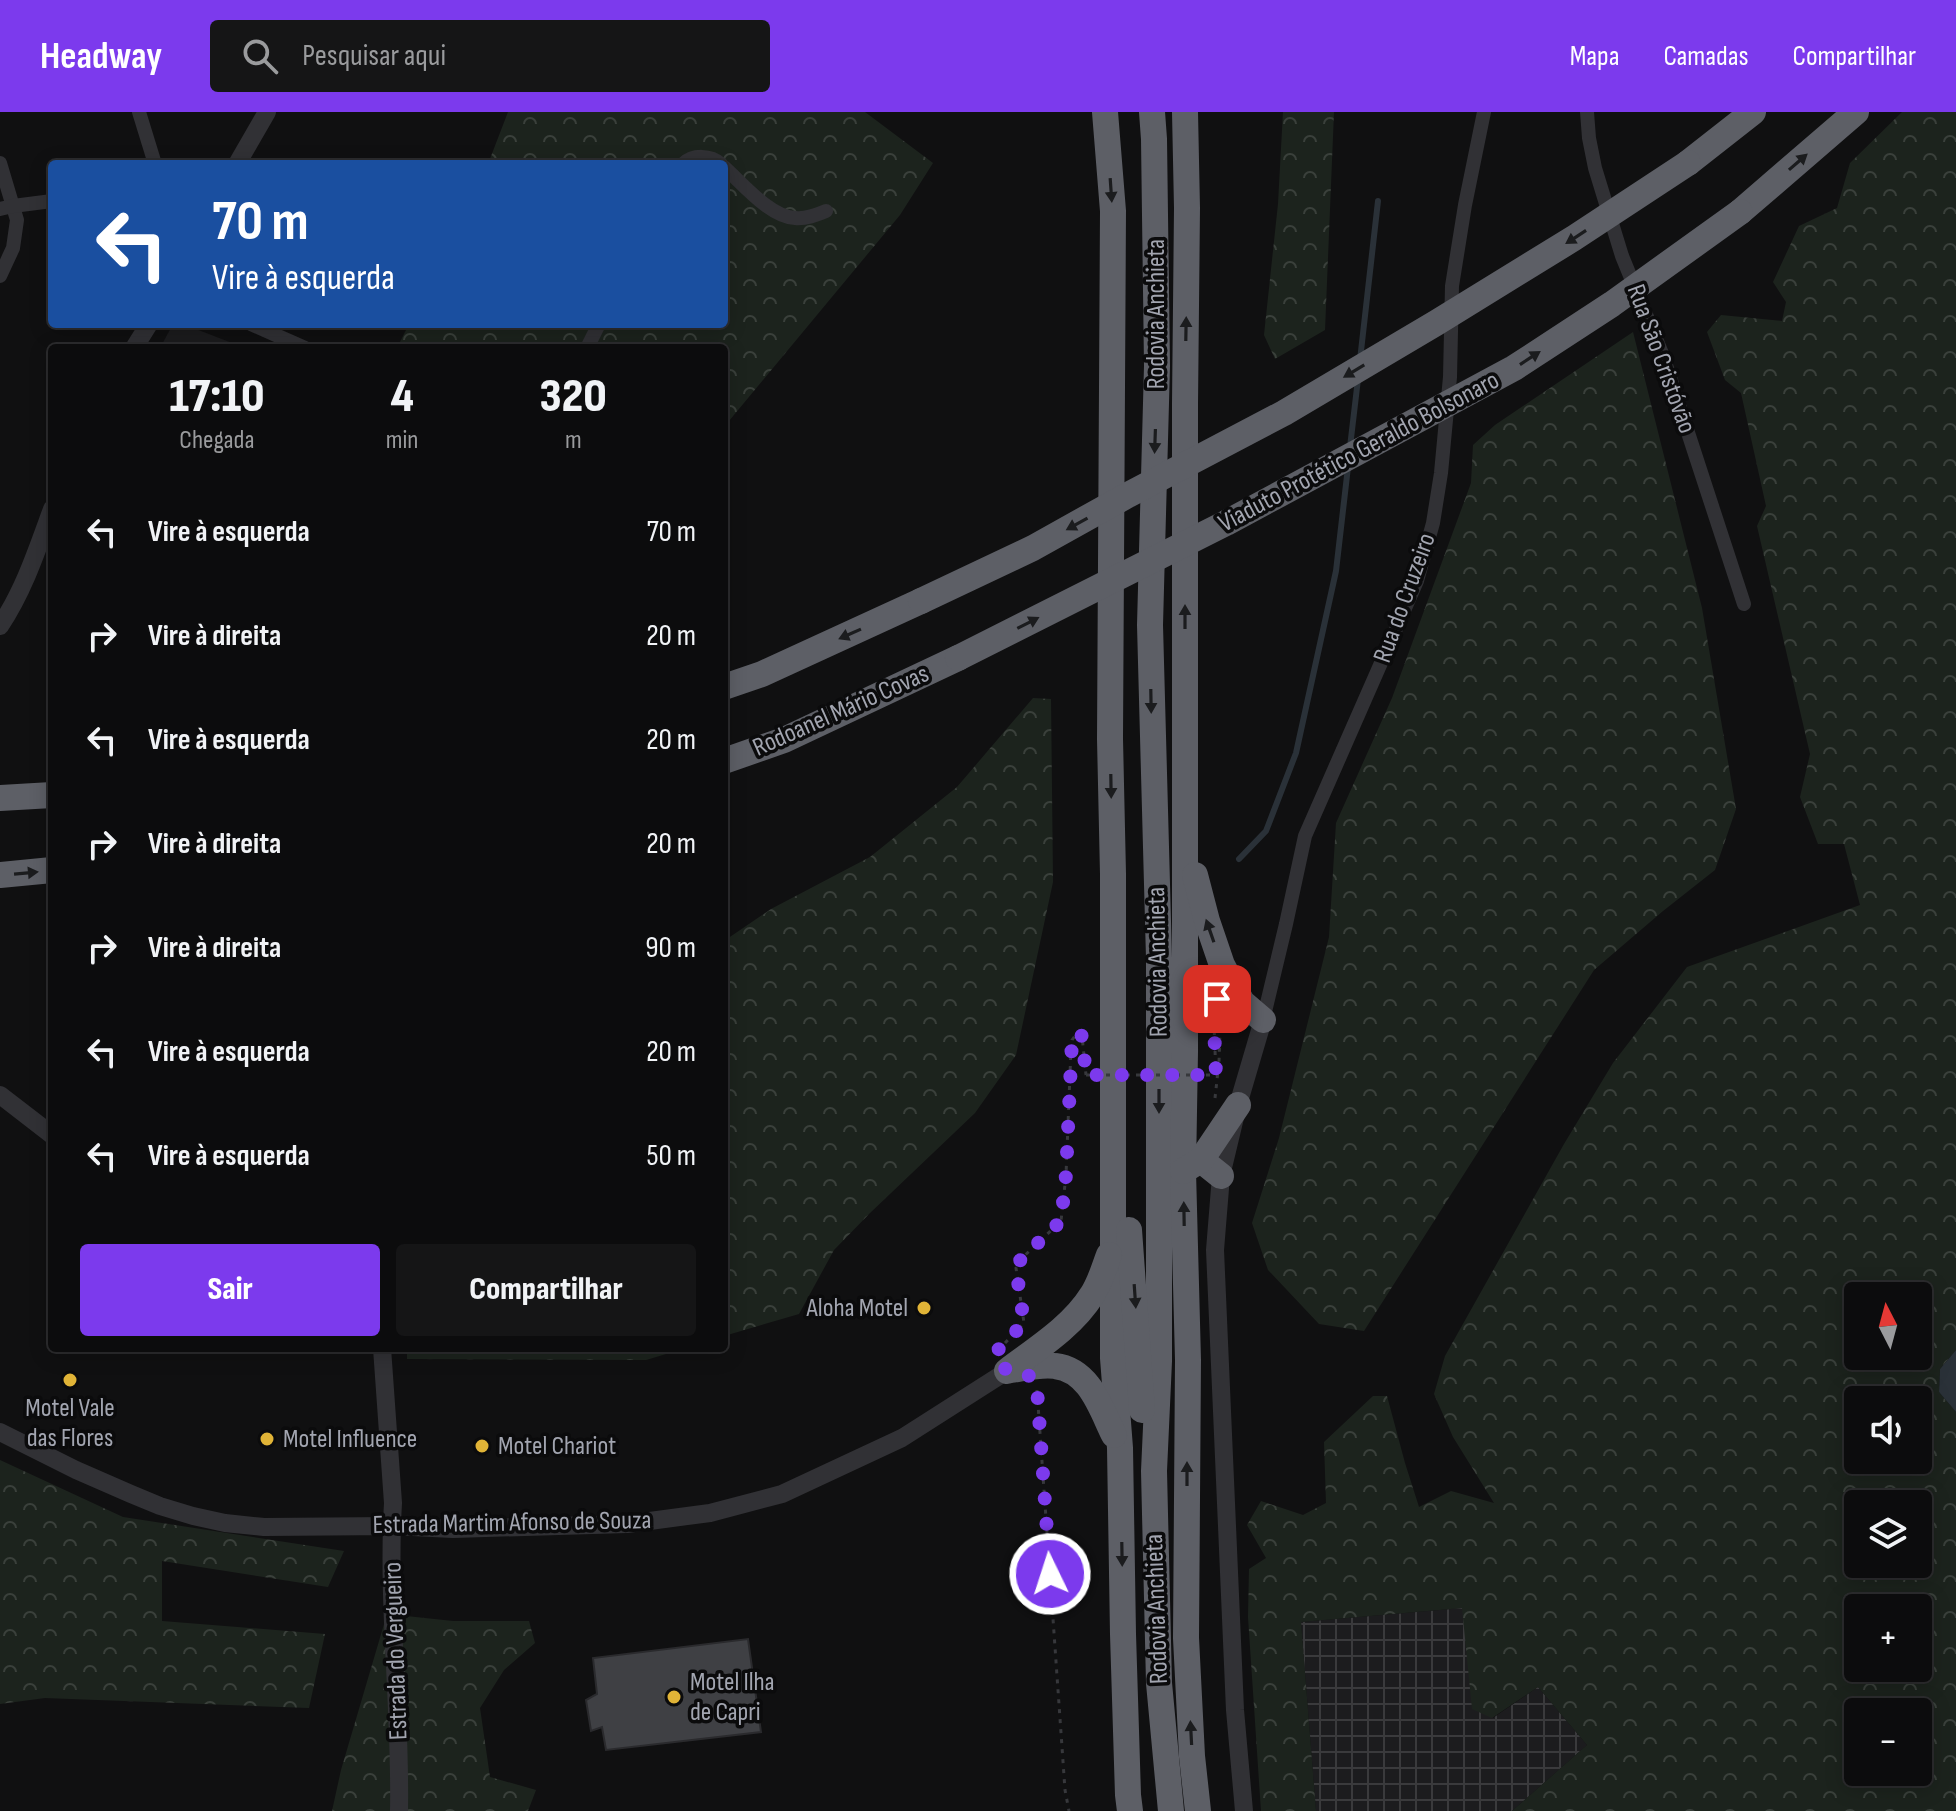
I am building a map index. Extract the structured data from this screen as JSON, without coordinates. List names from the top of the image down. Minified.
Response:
{"streets":{"highway":["Rodovia Anchieta","Viaduto Protético Geraldo Bolsonaro","Rodoanel Mário Covas"],"street":["Rua São Cristóvão","Rua do Cruzeiro","Estrada Martim Afonso de Souza","Estrada do Vergueiro"]},"crossings":[["Viaduto Protético Geraldo Bolsonaro","Rodoanel Mário Covas"],["Estrada Martim Afonso de Souza","Estrada do Vergueiro"]],"places":["Aloha Motel","Motel Vale das Flores","Motel Influence","Motel Chariot","Motel Ilha de Capri"],"north":"top","page":{"header":"Headway","search":"Pesquisar aqui","nav":["Mapa","Camadas","Compartilhar"],"turn":["70 m","Vire à esquerda"],"eta":["17:10","Chegada","4","min","320","m"],"list":[{"name":"Vire à esquerda","value":"70 m"},{"name":"Vire à direita","value":"20 m"},{"name":"Vire à esquerda","value":"20 m"},{"name":"Vire à direita","value":"20 m"},{"name":"Vire à direita","value":"90 m"},{"name":"Vire à esquerda","value":"20 m"},{"name":"Vire à esquerda","value":"50 m"}],"buttons":["Sair","Compartilhar"],"map_buttons":["+","−"]}}
